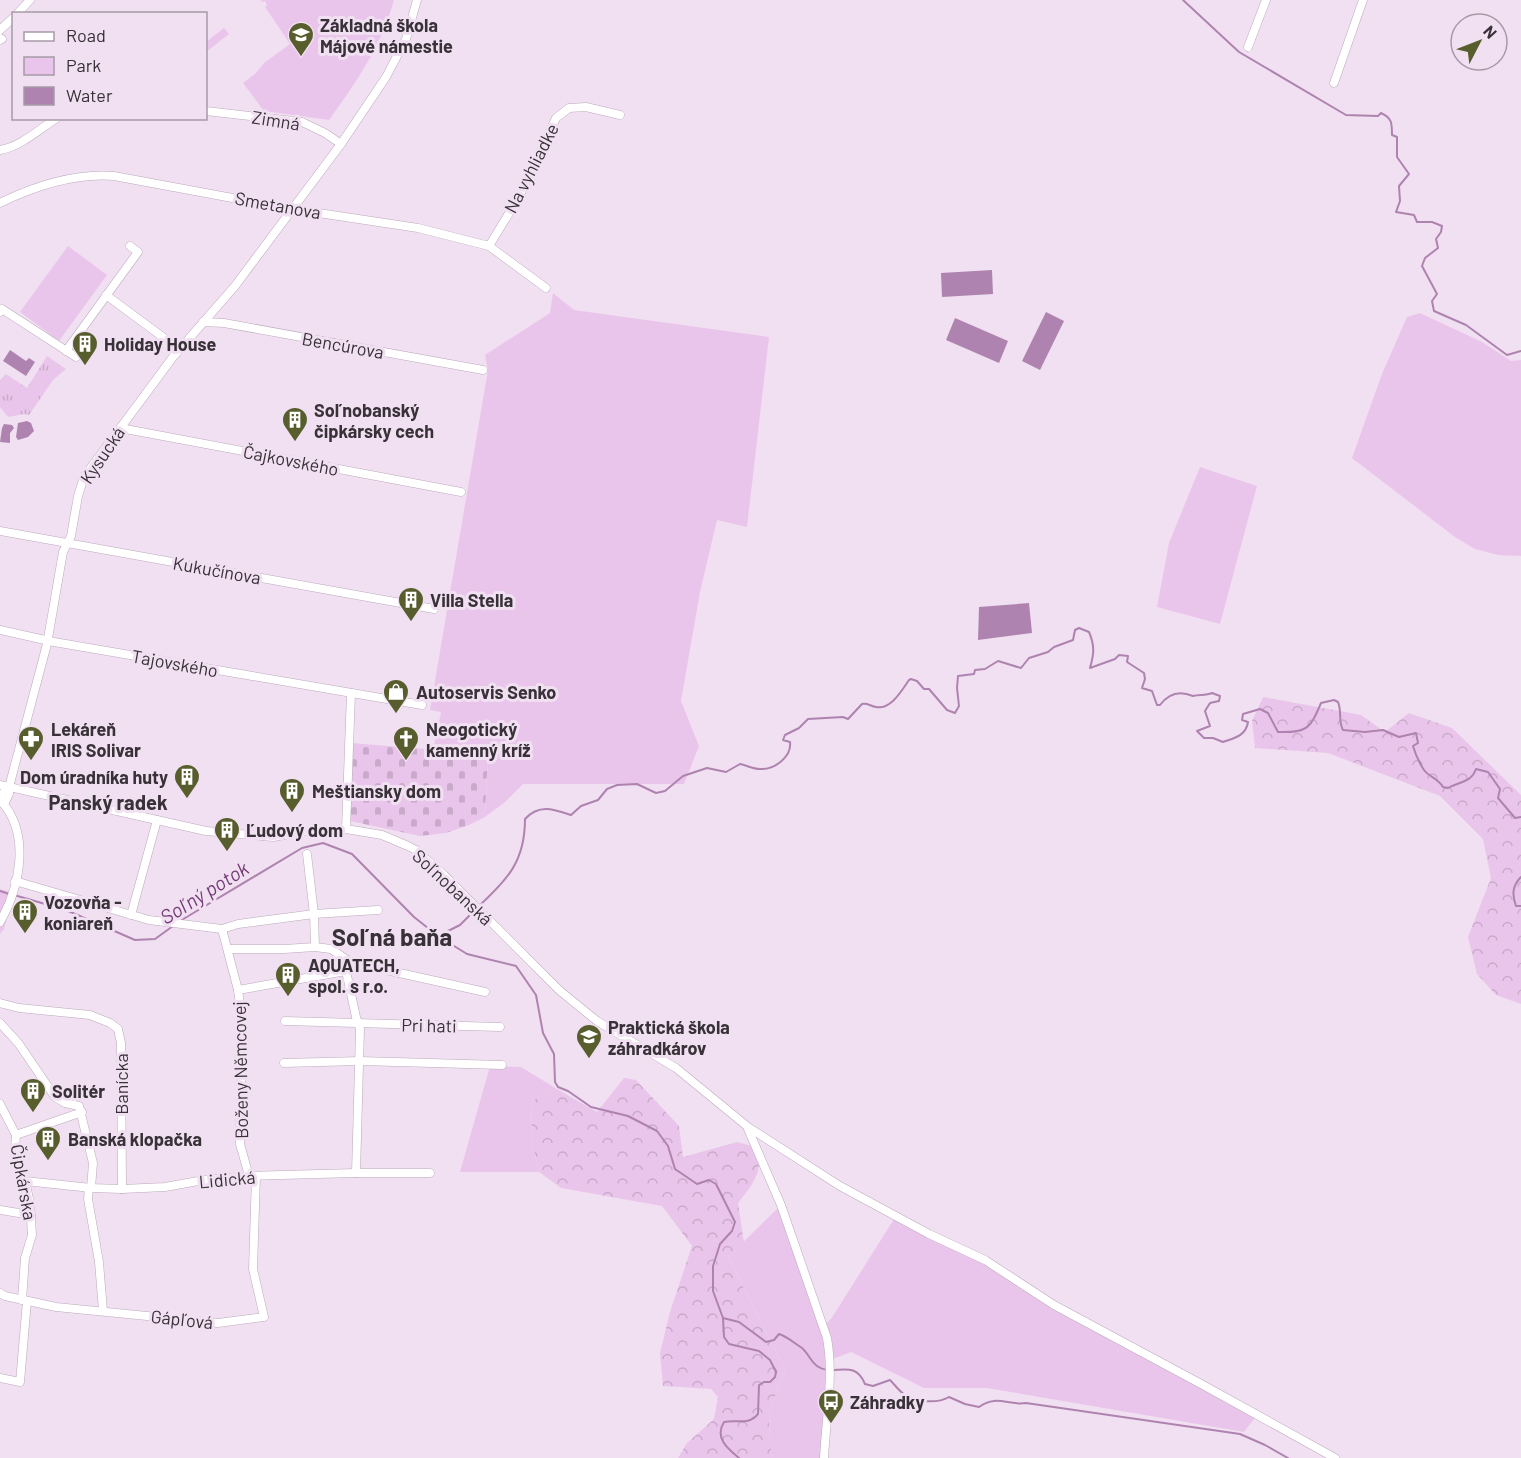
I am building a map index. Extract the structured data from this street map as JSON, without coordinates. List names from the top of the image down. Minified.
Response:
{"streets":{"street":["Zimná","Na vyhliadke","Smetanova","Bencúrova","Kysucká","Čajkovského","Kukučínova","Tajovského","Soľnobanská","Pri hati","Boženy Němcovej","Banícka","Lidická","Čipkárska","Gápľová"]},"crossings":[["Zimná","Kysucká"],["Na vyhliadke","Smetanova"],["Smetanova","Kysucká"],["Bencúrova","Kysucká"],["Kysucká","Čajkovského"],["Kysucká","Kukučínova"],["Kysucká","Tajovského"],["Kysucká","Soľnobanská"],["Boženy Němcovej","Lidická"],["Boženy Němcovej","Gápľová"],["Banícka","Lidická"],["Lidická","Čipkárska"],["Lidická","Gápľová"],["Čipkárska","Gápľová"]],"districts":["Panský radek","Soľná baňa"],"water":["Soľný potok"],"places":{"school or university":["Základná škola Májové námestie","Praktická škola záhradkárov"],"building":["Holiday House","Soľnobanský čipkársky cech","Villa Stella","Dom úradníka huty","Meštiansky dom","Ľudový dom","Vozovňa - koniareň","AQUATECH, spol. s r.o.","Solitér","Banská klopačka"],"shop":["Autoservis Senko"],"pharmacy":["Lekáreň IRIS Solivar"],"church":["Neogotický kamenný kríž"],"bus stop":["Záhradky"]},"legend":["Road","Park","Water"],"north":"top right"}
